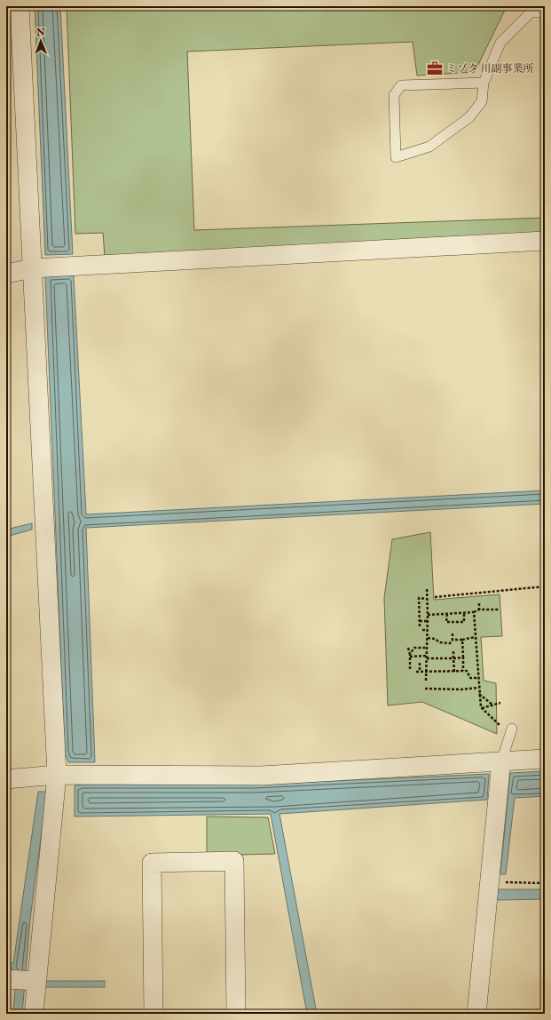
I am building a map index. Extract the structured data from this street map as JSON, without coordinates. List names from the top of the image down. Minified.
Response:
{"places":{"office":["ミゾタ 川副事業所"]},"north":"top"}
